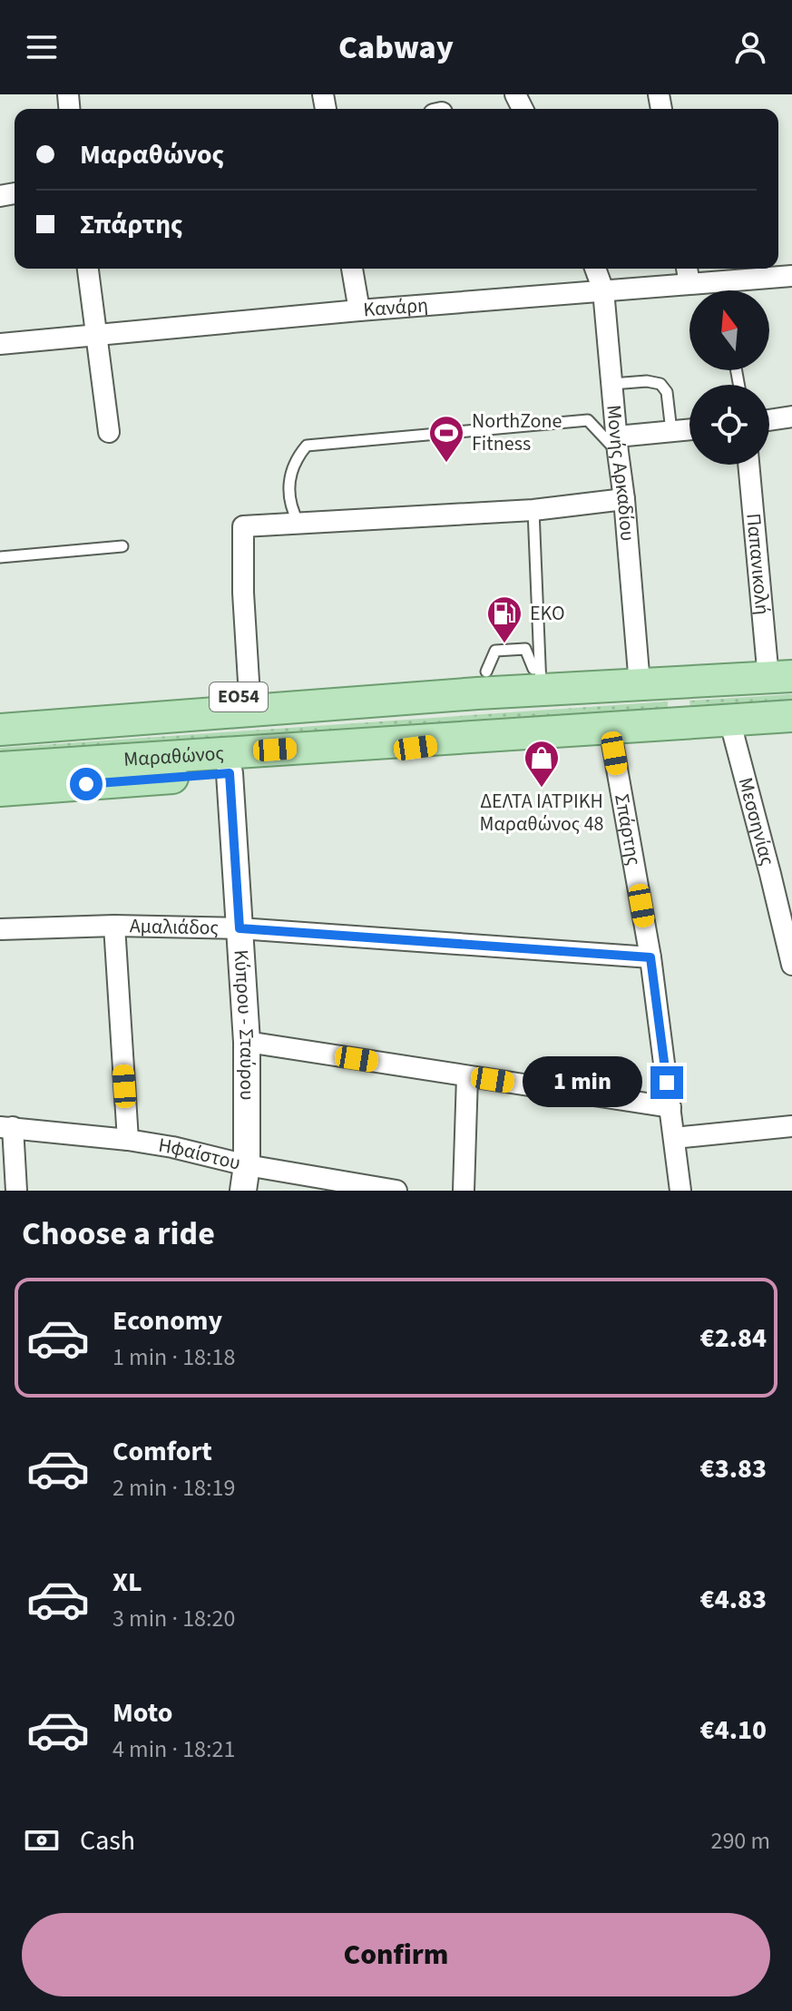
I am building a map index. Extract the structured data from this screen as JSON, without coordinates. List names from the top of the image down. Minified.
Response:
{"streets":{"main road":["ΕΟ54","Μαραθώνος"],"street":["Κανάρη","Μονής Αρκαδίου","Παπανικολή","Μεσσηνίας","Σπάρτης","Αμαλιάδος","Κύπρου - Σταύρου","Ηφαίστου"]},"crossings":[["Κανάρη","Μονής Αρκαδίου"],["Μονής Αρκαδίου","Μαραθώνος"],["Παπανικολή","Μαραθώνος"],["Μαραθώνος","Μεσσηνίας"],["Μαραθώνος","Σπάρτης"],["Μαραθώνος","Κύπρου - Σταύρου"],["Σπάρτης","Αμαλιάδος"],["Αμαλιάδος","Κύπρου - Σταύρου"],["Κύπρου - Σταύρου","Ηφαίστου"]],"places":{"sports":["NorthZone Fitness"],"fuel station":["EKO"],"shop":["ΔΕΛΤΑ ΙΑΤΡΙΚΗ Μαραθώνος 48"]},"north":"top","page":{"header":"Cabway","banner":["Μαραθώνος","Σπάρτης"],"bubble":"1 min","heading":"Choose a ride","list":[{"name":"Economy","note":"1 min · 18:18","value":"€2.84"},{"name":"Comfort","note":"2 min · 18:19","value":"€3.83"},{"name":"XL","note":"3 min · 18:20","value":"€4.83"},{"name":"Moto","note":"4 min · 18:21","value":"€4.10"}],"pay":["Cash","290 m"],"buttons":"Confirm"}}
